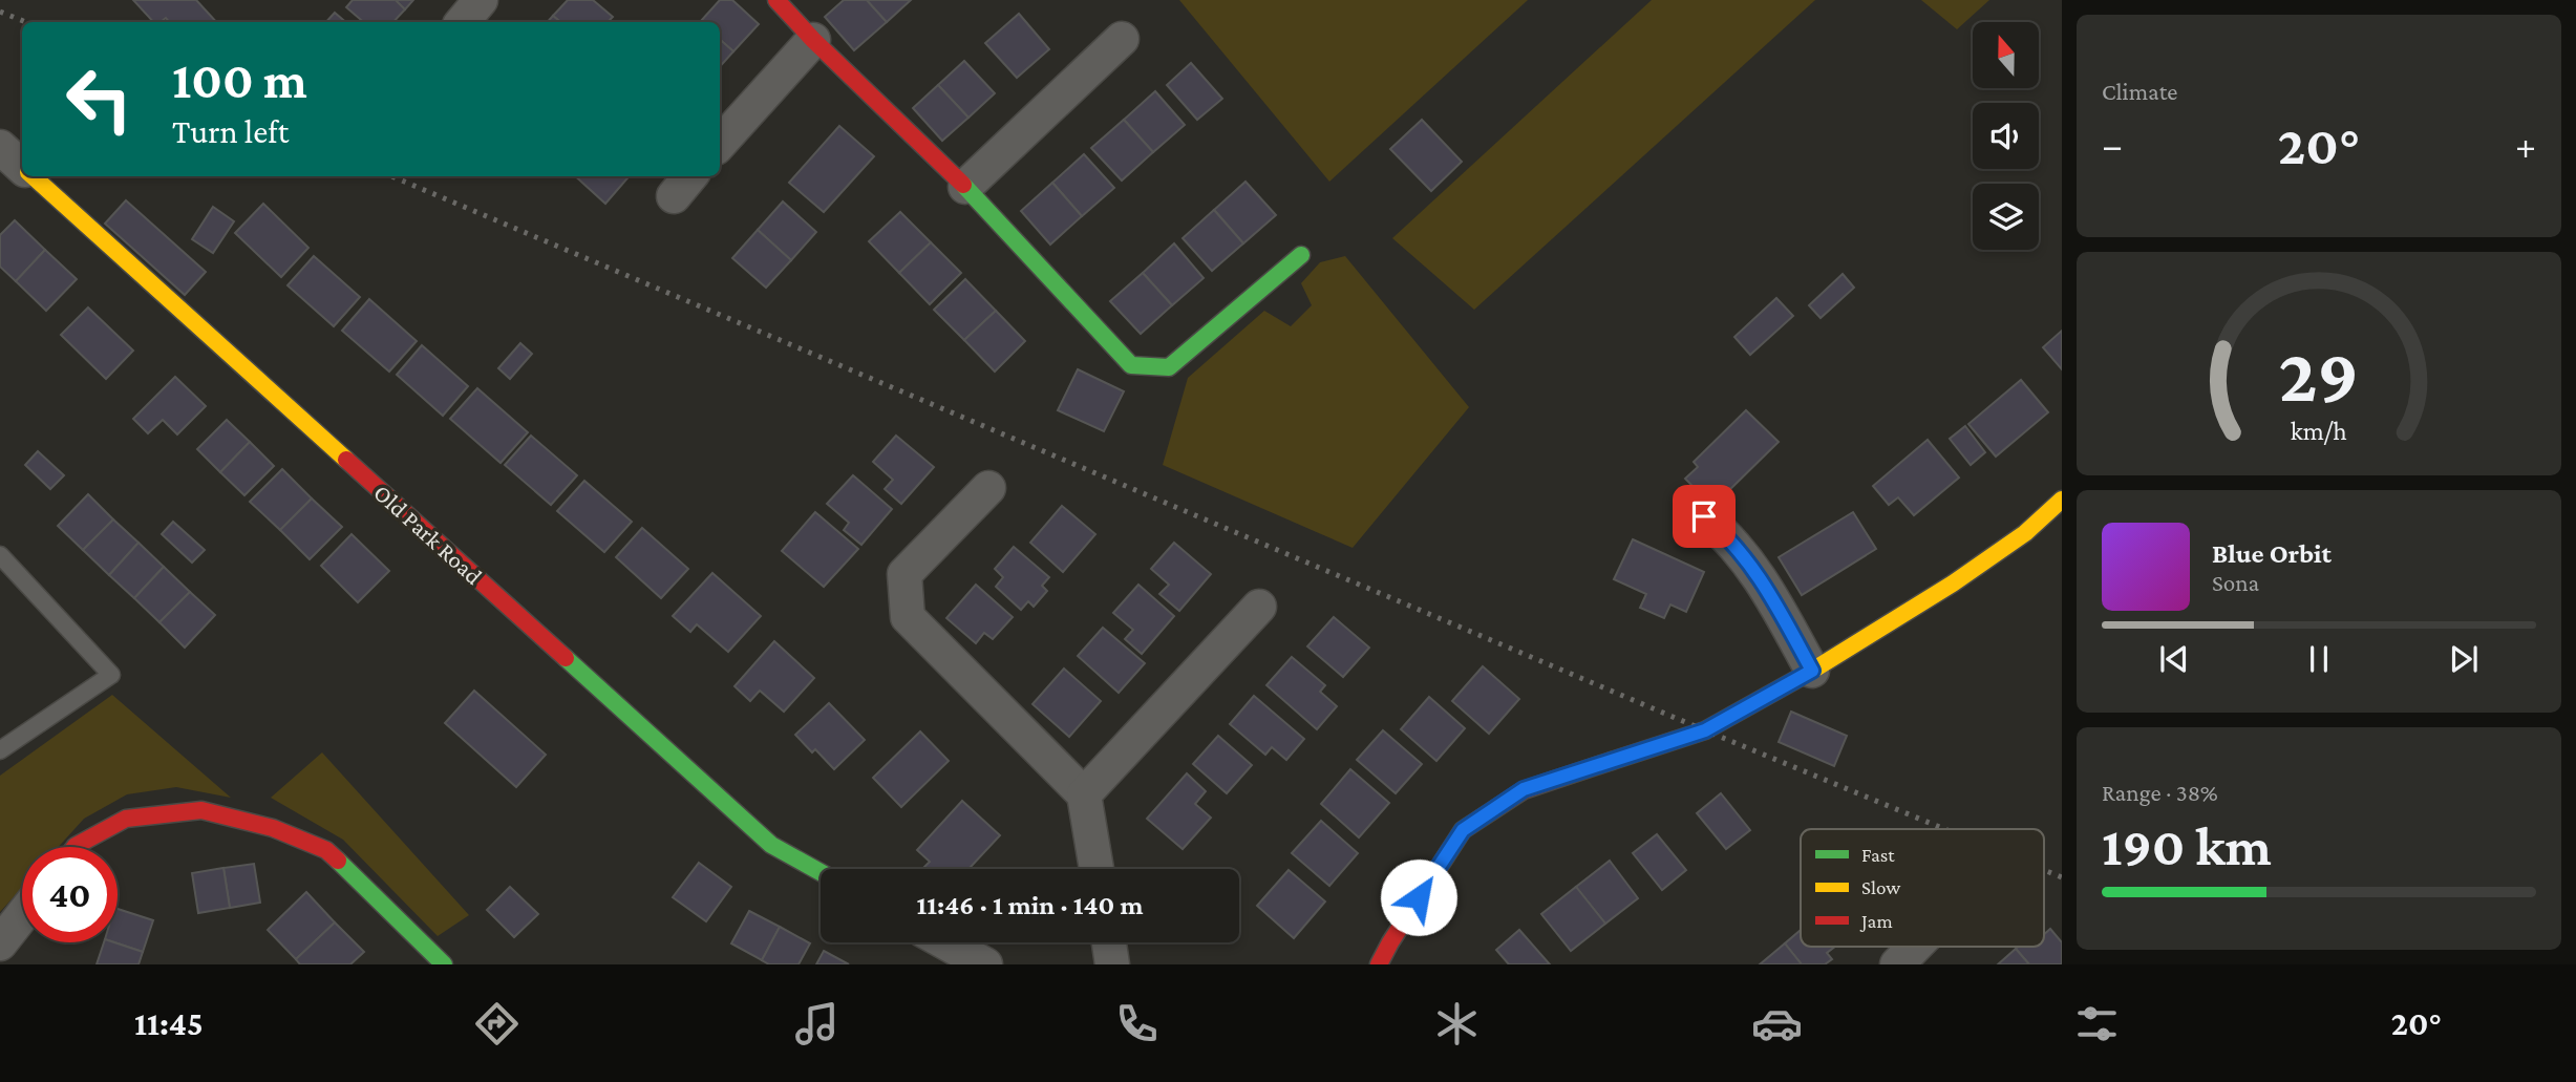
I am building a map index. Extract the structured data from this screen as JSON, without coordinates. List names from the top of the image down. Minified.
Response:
{"streets":{"street":["Old Park Road"]},"legend":["Fast","Slow","Jam"],"north":"top","page":{"tile":["Climate",["Range · 38%","190 km"]],"turn":["100 m","Turn left"],"heat":["−","20°","+"],"song":["Blue Orbit","Sona"],"limit":"40","trip":"11:46 · 1 min · 140 m","tabs":["11:45","20°"],"gauge":["29","km/h"]}}
